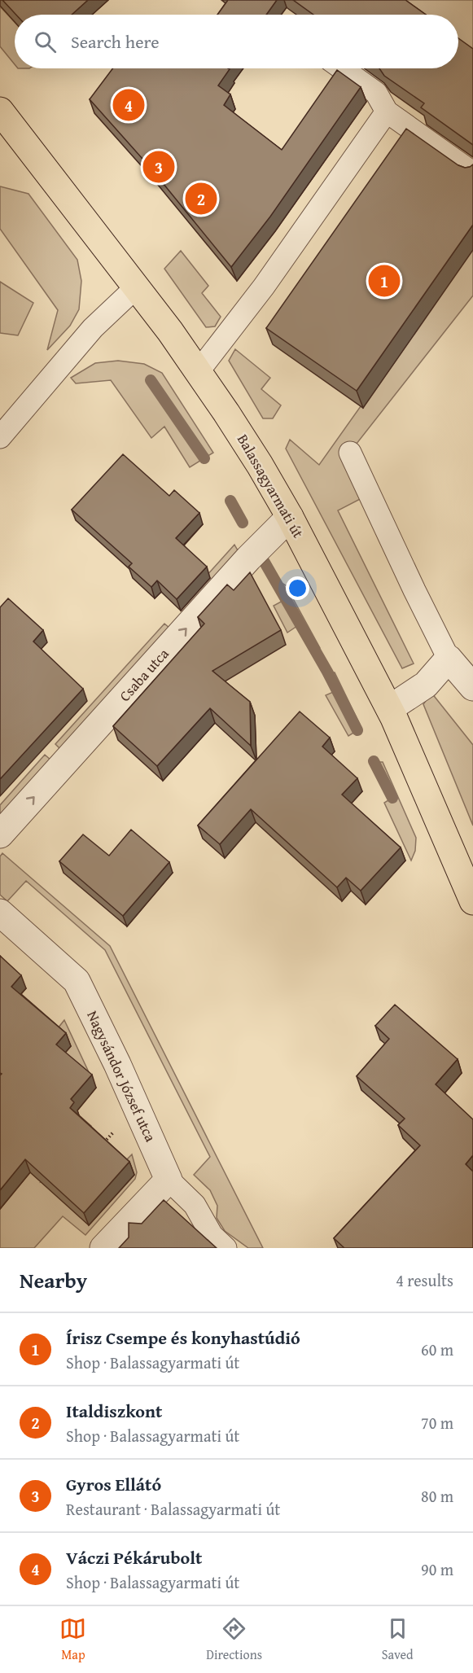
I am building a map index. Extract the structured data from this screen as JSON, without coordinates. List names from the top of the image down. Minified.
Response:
{"streets":{"main road":["Balassagyarmati út"],"street":["Csaba utca","Nagysándor József utca"]},"crossings":[["Balassagyarmati út","Csaba utca"]],"one_way":["Csaba utca"],"page":{"search":"Search here","pins":["4","3","2","1"],"heading":["Nearby","4 results"],"list":[{"mark":"1","name":"Írisz Csempe és konyhastúdió","note":"Shop · Balassagyarmati út","value":"60 m"},{"mark":"2","name":"Italdiszkont","note":"Shop · Balassagyarmati út","value":"70 m"},{"mark":"3","name":"Gyros Ellátó","note":"Restaurant · Balassagyarmati út","value":"80 m"},{"mark":"4","name":"Váczi Pékárubolt","note":"Shop · Balassagyarmati út","value":"90 m"}],"nav":["Map","Directions","Saved"]}}
